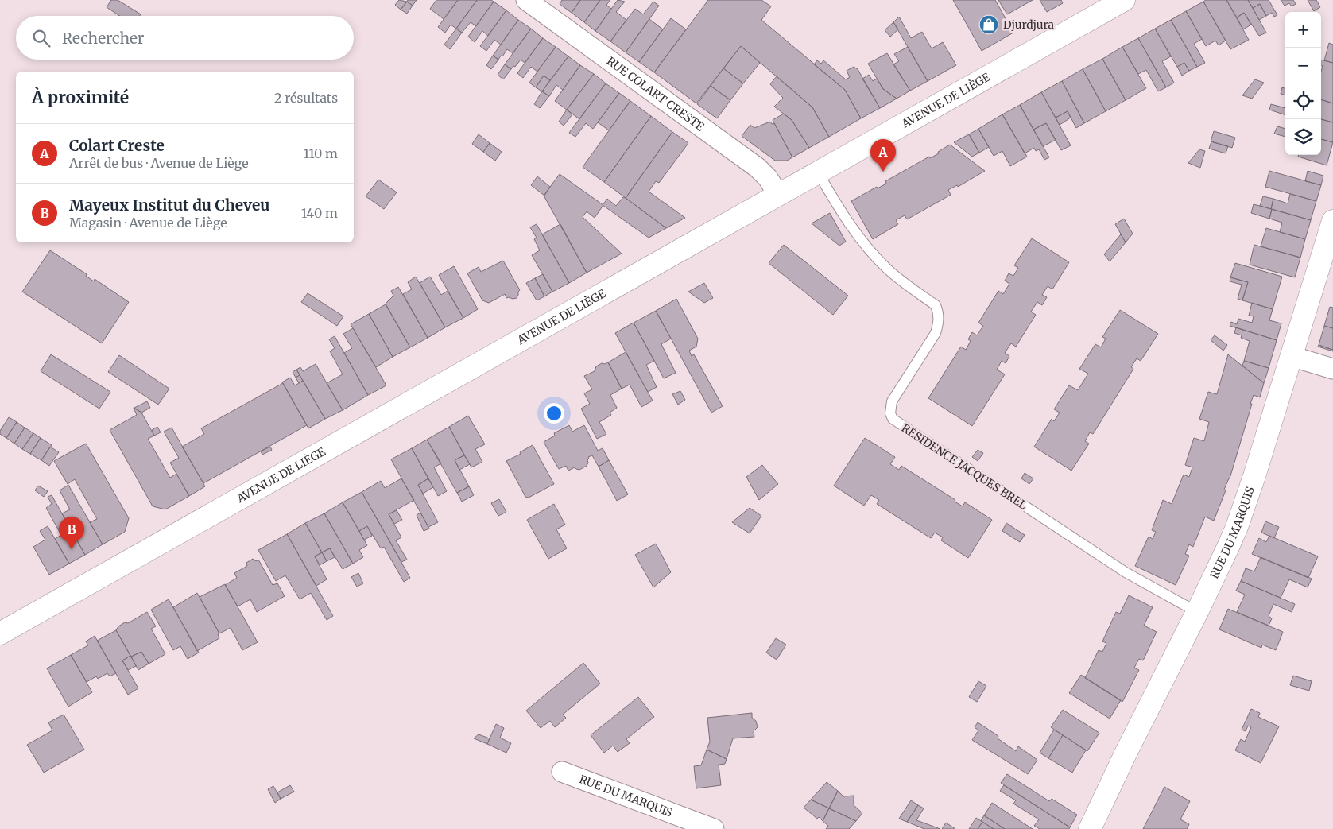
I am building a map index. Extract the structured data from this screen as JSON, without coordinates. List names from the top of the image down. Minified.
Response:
{"streets":{"main road":["AVENUE DE LIÈGE","RUE DU MARQUIS"],"street":["RUE COLART CRESTE"],"lane":["RÉSIDENCE JACQUES BREL"]},"crossings":[["RUE COLART CRESTE","AVENUE DE LIÈGE"],["AVENUE DE LIÈGE","RÉSIDENCE JACQUES BREL"],["RÉSIDENCE JACQUES BREL","RUE DU MARQUIS"]],"places":{"shop":["Djurdjura"]},"page":{"map_buttons":["+","−"],"search":"Rechercher","heading":["À proximité","2 résultats"],"list":[{"mark":"A","name":"Colart Creste","note":"Arrêt de bus · Avenue de Liège","value":"110 m"},{"mark":"B","name":"Mayeux Institut du Cheveu","note":"Magasin · Avenue de Liège","value":"140 m"}],"pins":["A","B"]}}
